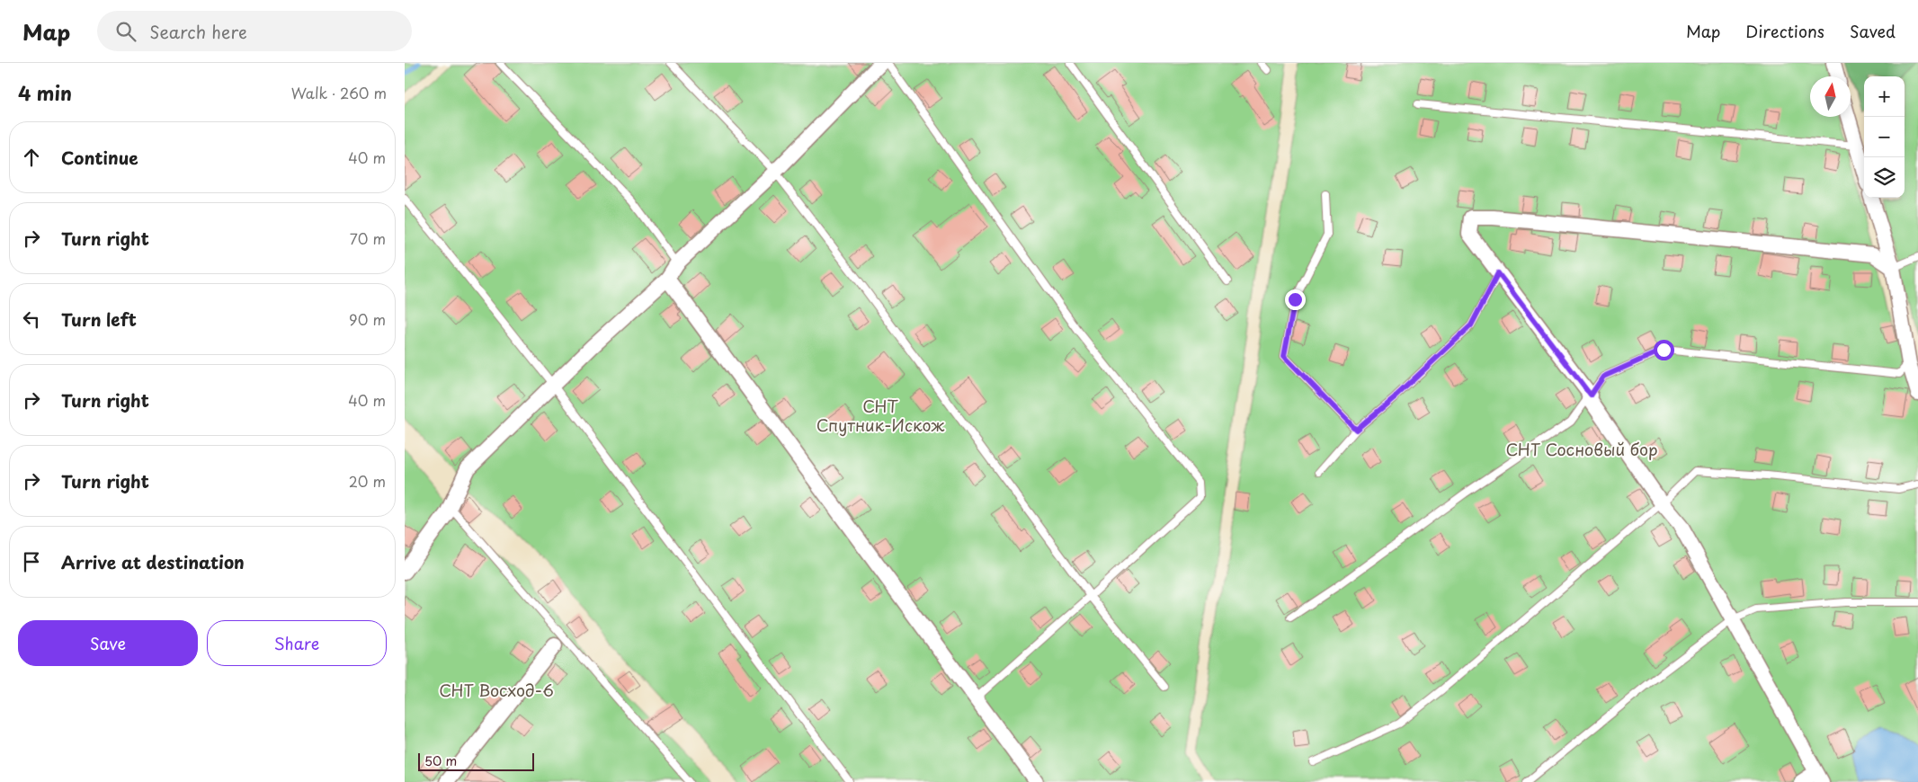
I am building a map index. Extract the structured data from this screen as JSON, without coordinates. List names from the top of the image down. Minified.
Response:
{"parks":["СНТ Спутник-Искож","СНТ Сосновый бор","СНТ Восход-6"],"scale_bar":"50 m","north":"top","page":{"header":"Map","search":"Search here","nav":["Map","Directions","Saved"],"heading":["4 min","Walk · 260 m"],"map_buttons":["+","−"],"list":[["Continue","40 m"],["Turn right","70 m"],["Turn left","90 m"],["Turn right","40 m"],["Turn right","20 m"],"Arrive at destination"],"buttons":["Save","Share"],"scale":"50 m"}}
